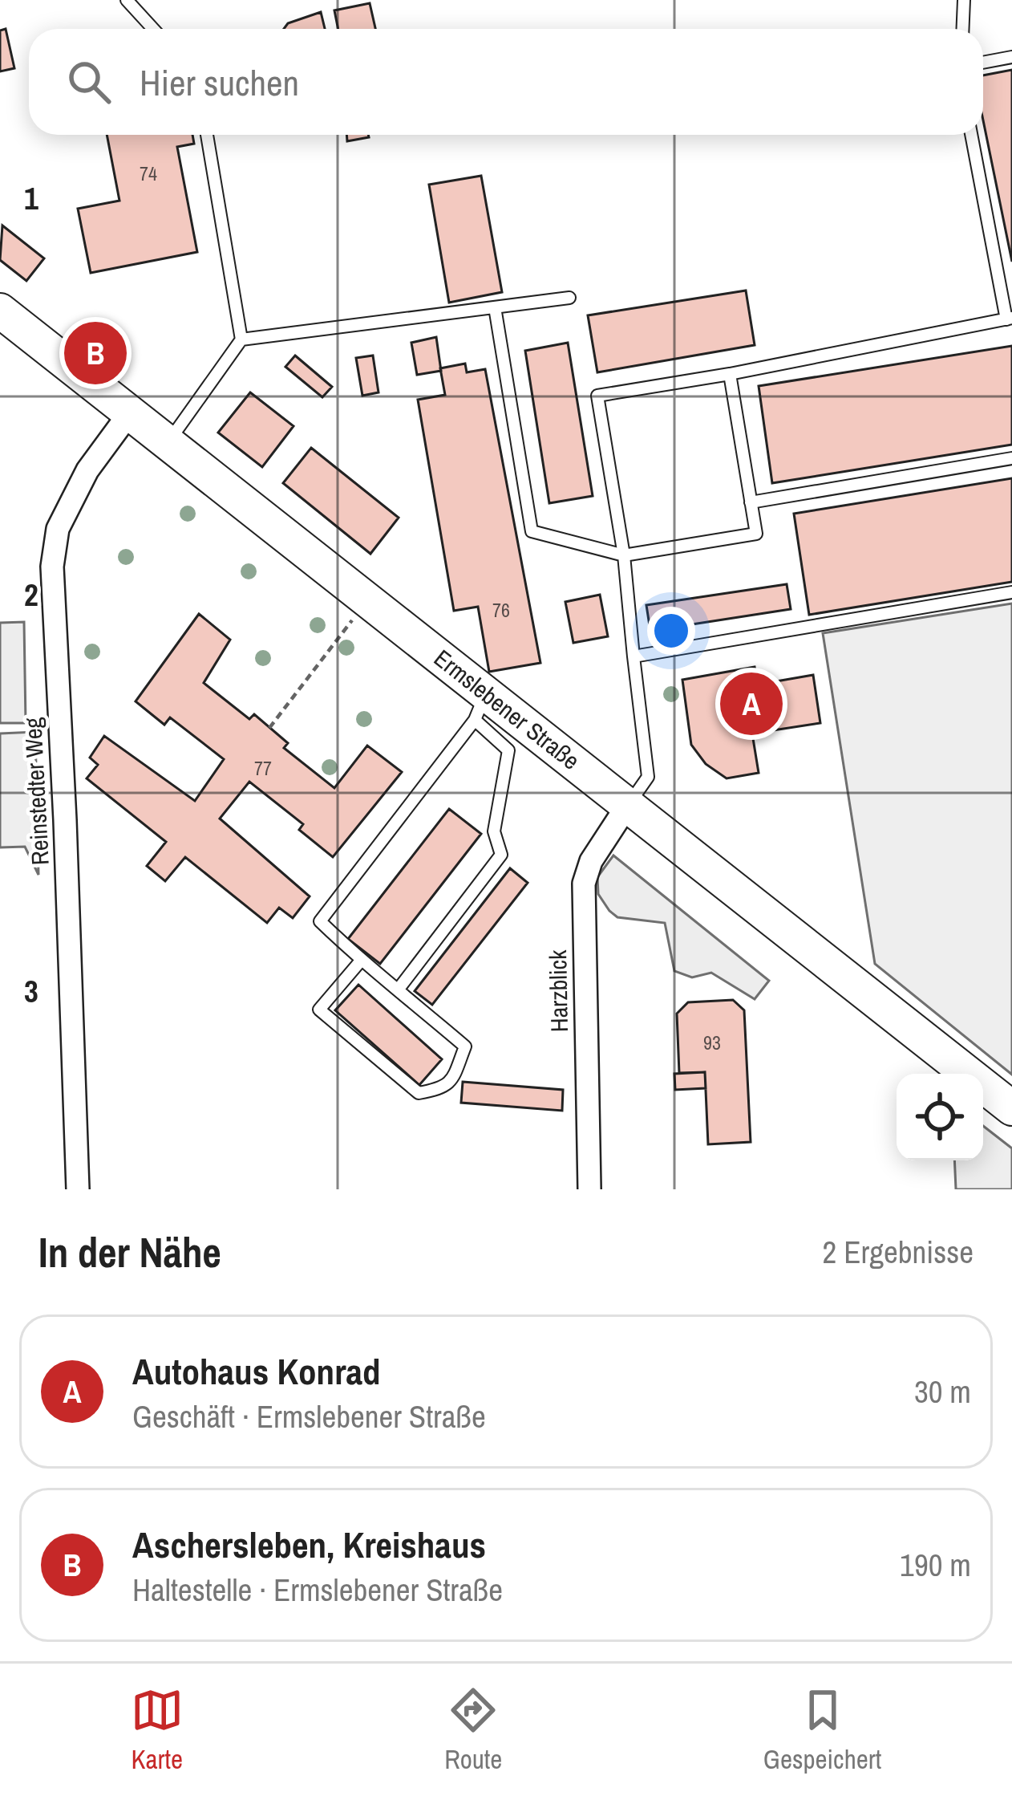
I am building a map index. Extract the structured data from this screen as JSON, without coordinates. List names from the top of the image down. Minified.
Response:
{"streets":{"main road":["Ermslebener Straße"],"street":["Reinstedter Weg","Harzblick"]},"crossings":[["Ermslebener Straße","Reinstedter Weg"],["Ermslebener Straße","Harzblick"]],"house_numbers":["74","76","77","93"],"page":{"search":"Hier suchen","pins":["B","A"],"heading":["In der Nähe","2 Ergebnisse"],"list":[{"mark":"A","name":"Autohaus Konrad","note":"Geschäft · Ermslebener Straße","value":"30 m"},{"mark":"B","name":"Aschersleben, Kreishaus","note":"Haltestelle · Ermslebener Straße","value":"190 m"}],"nav":["Karte","Route","Gespeichert"]},"grid":{"rows":["1","2","3"]}}
